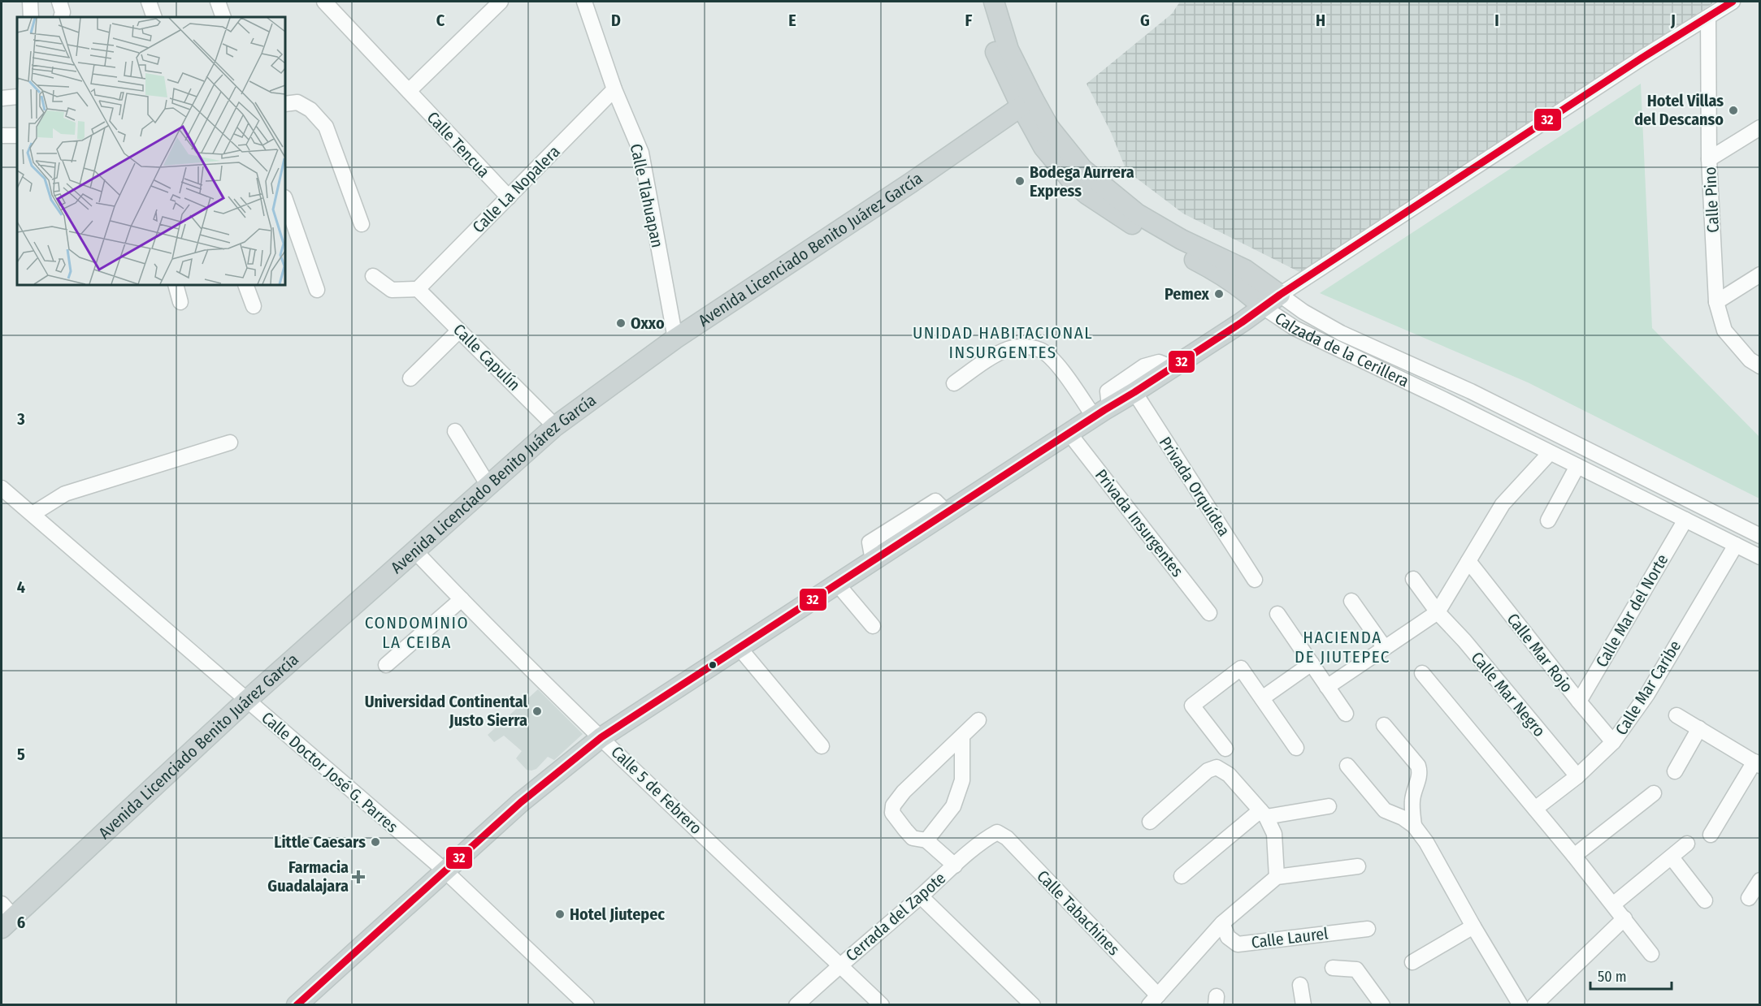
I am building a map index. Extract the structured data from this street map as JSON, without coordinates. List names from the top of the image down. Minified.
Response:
{"streets":{"main road":["Avenida Licenciado Benito Juárez García","Calzada de la Cerillera"],"street":["Calle Tencua","Calle La Nopalera","Calle Tlahuapan","Calle Pino","Calle Capulín","Privada Orquídea","Privada Insurgentes","Calle Mar del Norte","Calle Mar Rojo","Calle Mar Caribe","Calle Mar Negro","Calle Doctor José G. Parres","Calle 5 de Febrero","Calle Tabachines","Cerrada del Zapote","Calle Laurel"]},"crossings":[["Calle Tencua","Calle La Nopalera"],["Calle La Nopalera","Calle Tlahuapan"],["Calle La Nopalera","Calle Capulín"],["Calle Tlahuapan","Avenida Licenciado Benito Juárez García"],["Avenida Licenciado Benito Juárez García","Calzada de la Cerillera"],["Avenida Licenciado Benito Juárez García","Calle Capulín"],["Avenida Licenciado Benito Juárez García","Calle Doctor José G. Parres"],["Avenida Licenciado Benito Juárez García","Calle 5 de Febrero"],["Calzada de la Cerillera","Calle Mar del Norte"],["Calzada de la Cerillera","Calle Mar Caribe"],["Calle Mar del Norte","Calle Mar Rojo"],["Calle Mar Rojo","Calle Mar Caribe"],["Calle Mar Caribe","Calle Mar Negro"],["Calle 5 de Febrero","Cerrada del Zapote"],["Calle Tabachines","Cerrada del Zapote"]],"districts":["UNIDAD HABITACIONAL INSURGENTES","CONDOMINIO LA CEIBA","HACIENDA DE JIUTEPEC"],"places":{"other":["Hotel Villas del Descanso","Bodega Aurrera Express","Pemex","Oxxo","Universidad Continental Justo Sierra","Little Caesars","Hotel Jiutepec"],"health":["Farmacia Guadalajara"]},"lines":["transit line 32"],"scale_bar":"50 m","grid":{"columns":["C","D","E","F","G","H","I","J"],"rows":["3","4","5","6"]}}
